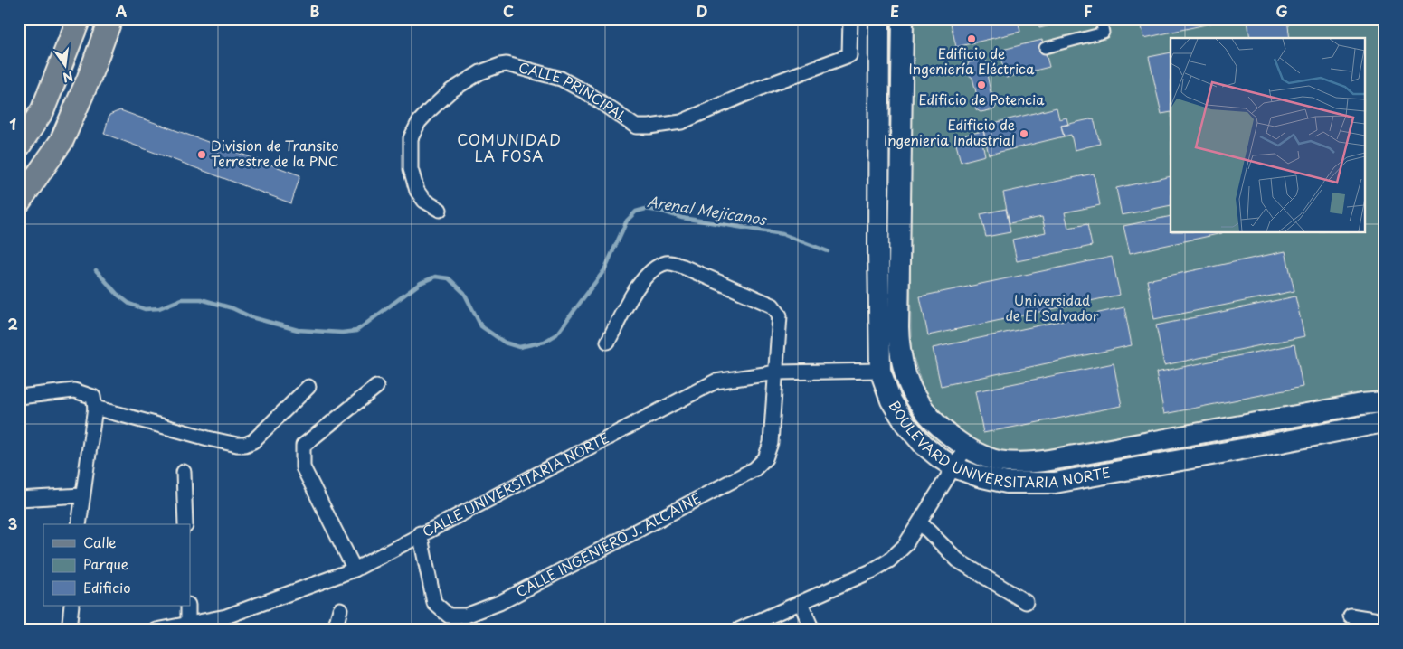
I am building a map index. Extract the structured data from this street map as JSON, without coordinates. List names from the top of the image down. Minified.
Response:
{"streets":{"main road":["BOULEVARD UNIVERSITARIA NORTE"],"street":["CALLE PRINCIPAL","CALLE UNIVERSITARIA NORTE","CALLE INGENIERO J. ALCAINE"]},"crossings":[["BOULEVARD UNIVERSITARIA NORTE","CALLE UNIVERSITARIA NORTE"],["CALLE UNIVERSITARIA NORTE","CALLE INGENIERO J. ALCAINE"]],"districts":["COMUNIDAD LA FOSA"],"water":["Arenal Mejicanos"],"parks":["Universidad de El Salvador"],"places":["Edificio de Ingeniería Eléctrica","Edificio de Potencia","Edificio de Ingenieria Industrial","Division de Transito Terrestre de la PNC"],"legend":["Calle","Parque","Edificio"],"north":"bottom","grid":{"columns":["A","B","C","D","E","F","G"],"rows":["1","2","3"]}}
